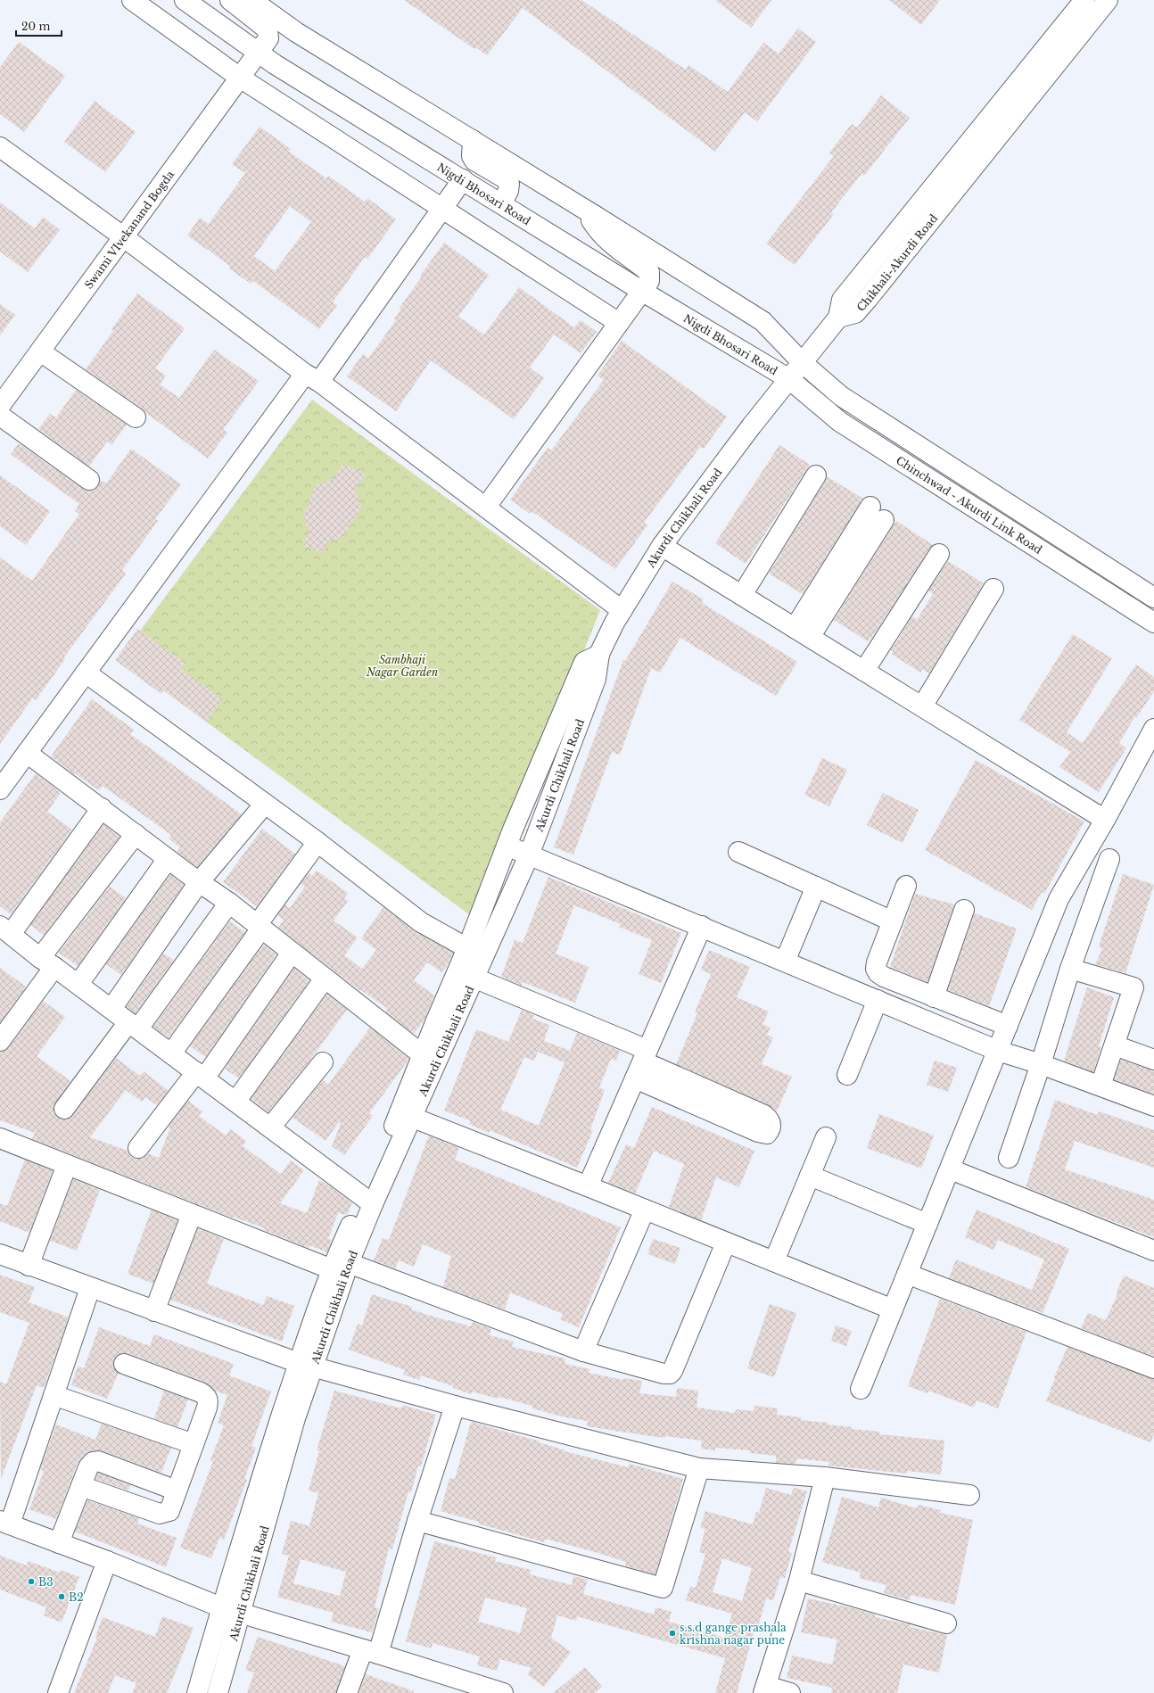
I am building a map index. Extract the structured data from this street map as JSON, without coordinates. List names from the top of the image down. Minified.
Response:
{"streets":{"street":["Nigdi Bhosari Road","Swami VIvekanand Bogda","Chikhali-Akurdi Road","Chinchwad - Akurdi Link Road","Akurdi Chikhali Road"]},"crossings":[["Nigdi Bhosari Road","Swami VIvekanand Bogda"],["Nigdi Bhosari Road","Chinchwad - Akurdi Link Road"],["Nigdi Bhosari Road","Akurdi Chikhali Road"],["Chikhali-Akurdi Road","Akurdi Chikhali Road"],["Chinchwad - Akurdi Link Road","Akurdi Chikhali Road"]],"parks":["Sambhaji Nagar Garden"],"places":["B3","B2","s.s.d gange prashala krishna nagar pune"],"scale_bar":"20 m"}
